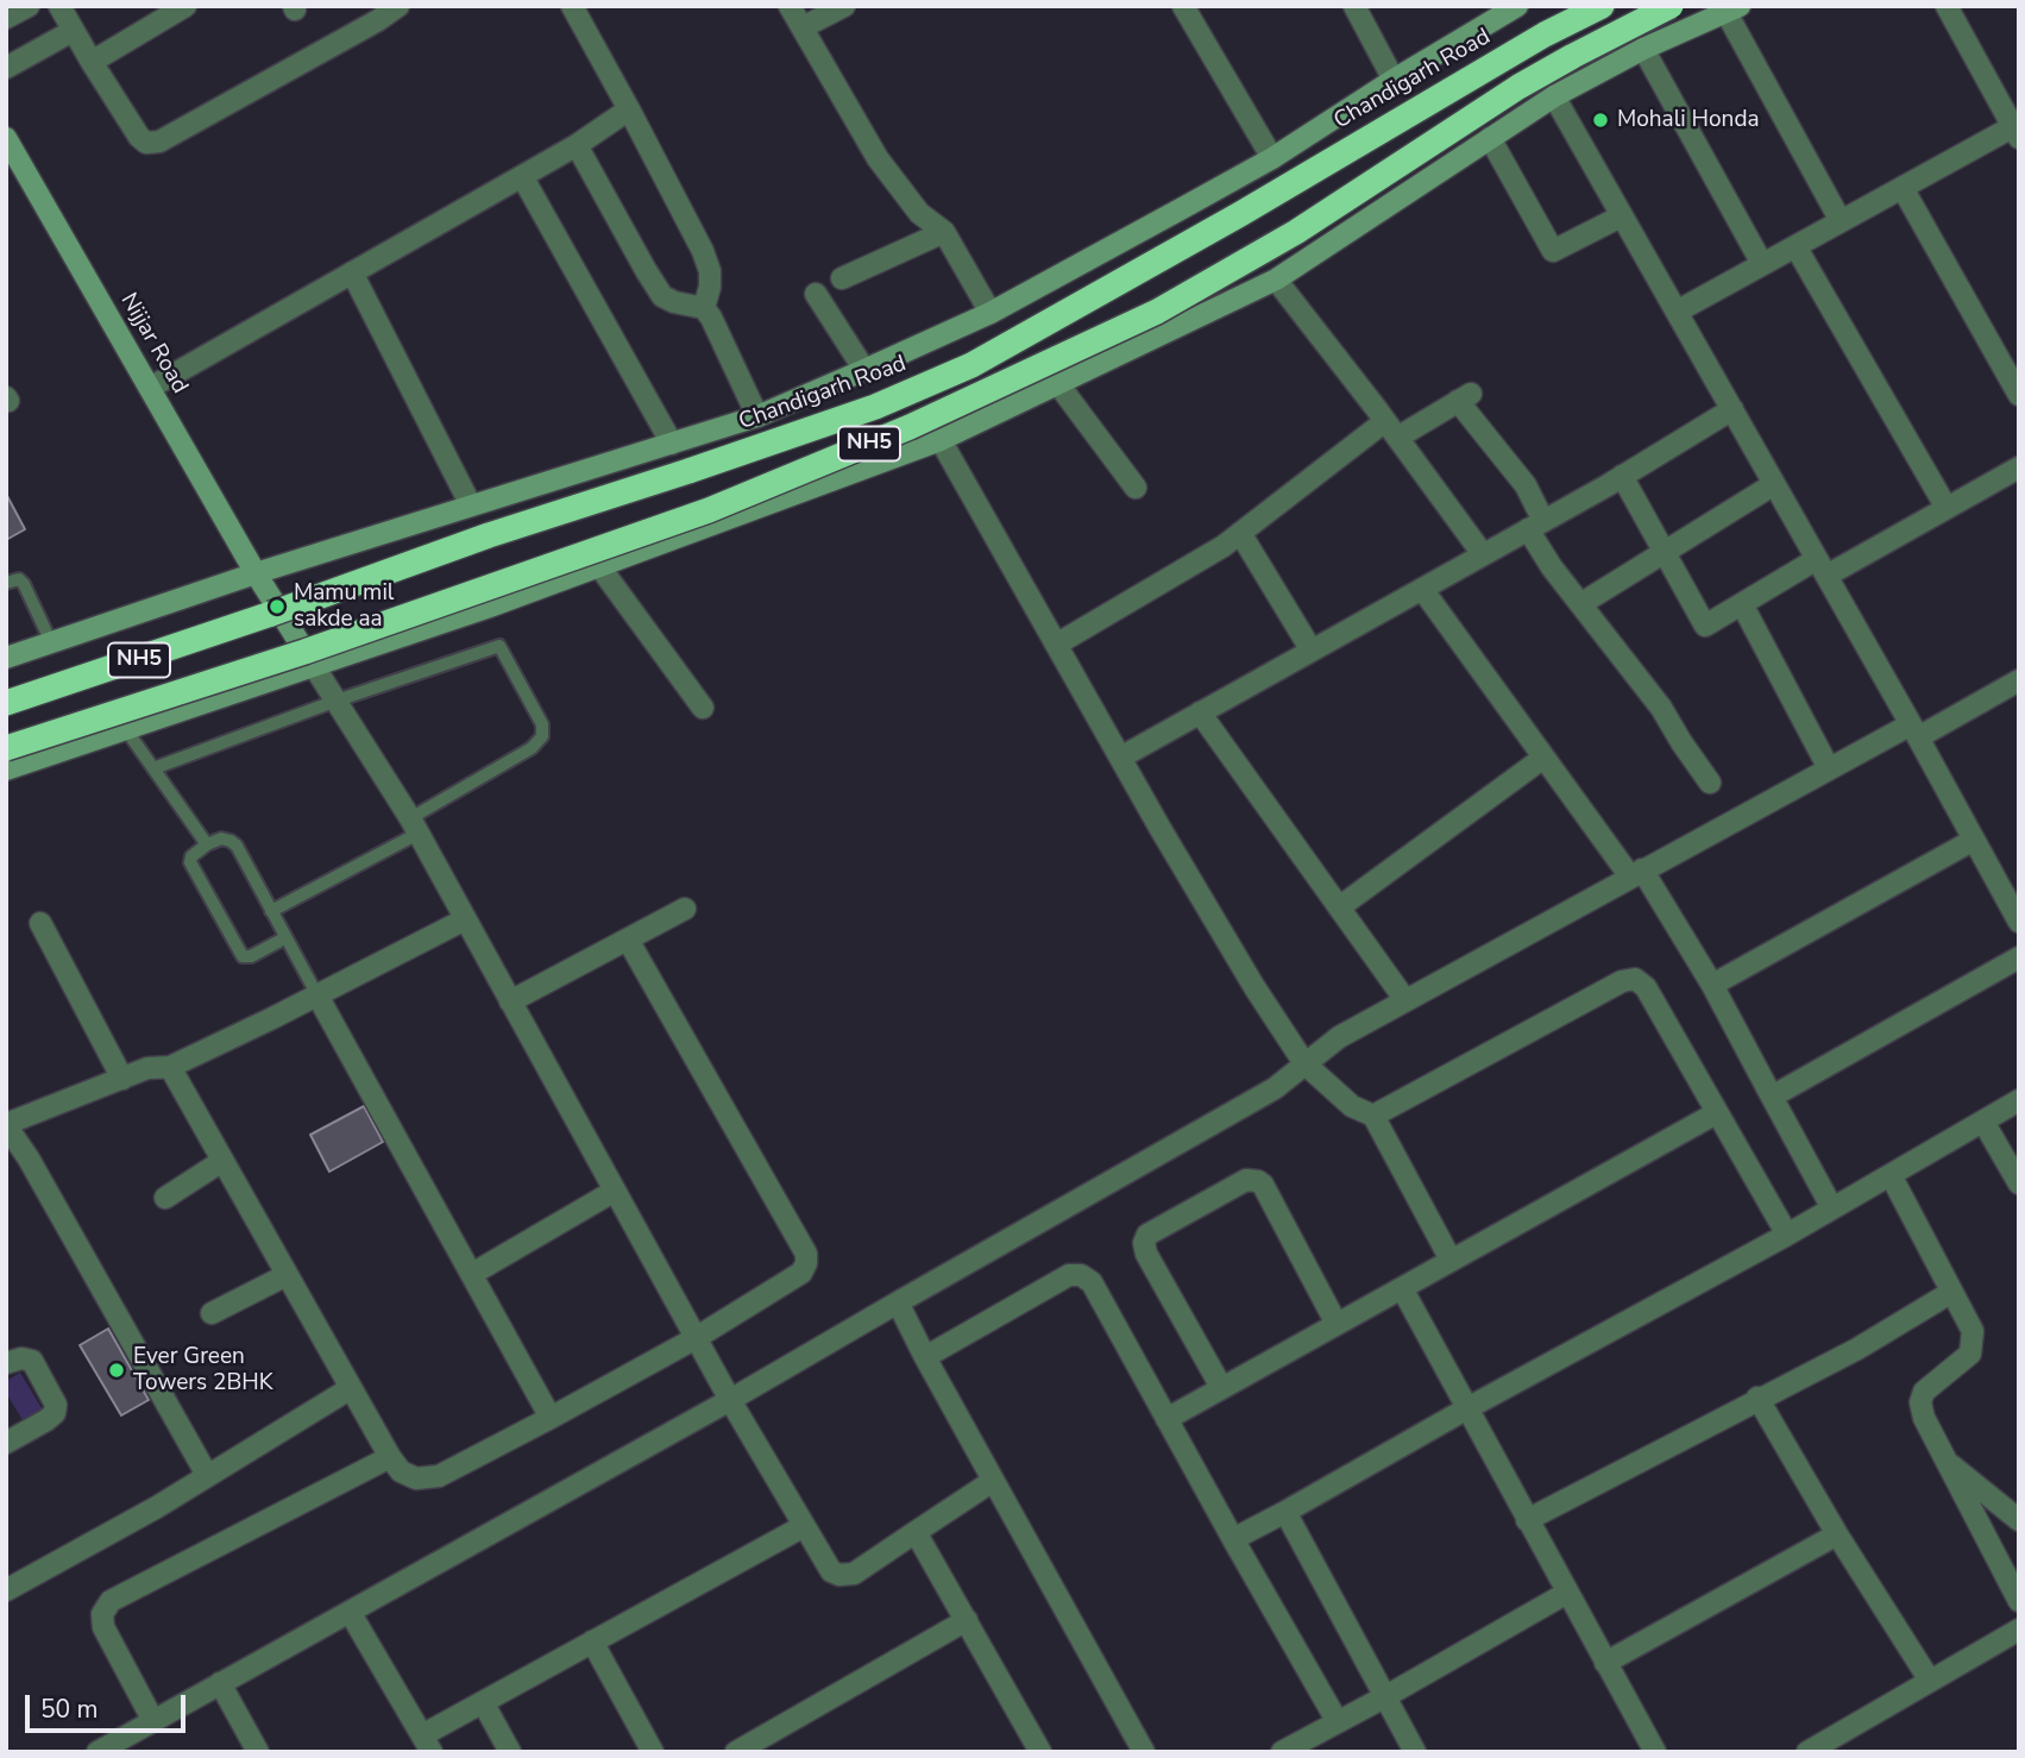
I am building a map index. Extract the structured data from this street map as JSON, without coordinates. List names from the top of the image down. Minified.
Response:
{"streets":{"highway":["Chandigarh Road","NH5"],"main road":["Nijjar Road"]},"places":["Mohali Honda","Mamu mil sakde aa","Ever Green Towers 2BHK"],"scale_bar":"50 m"}
